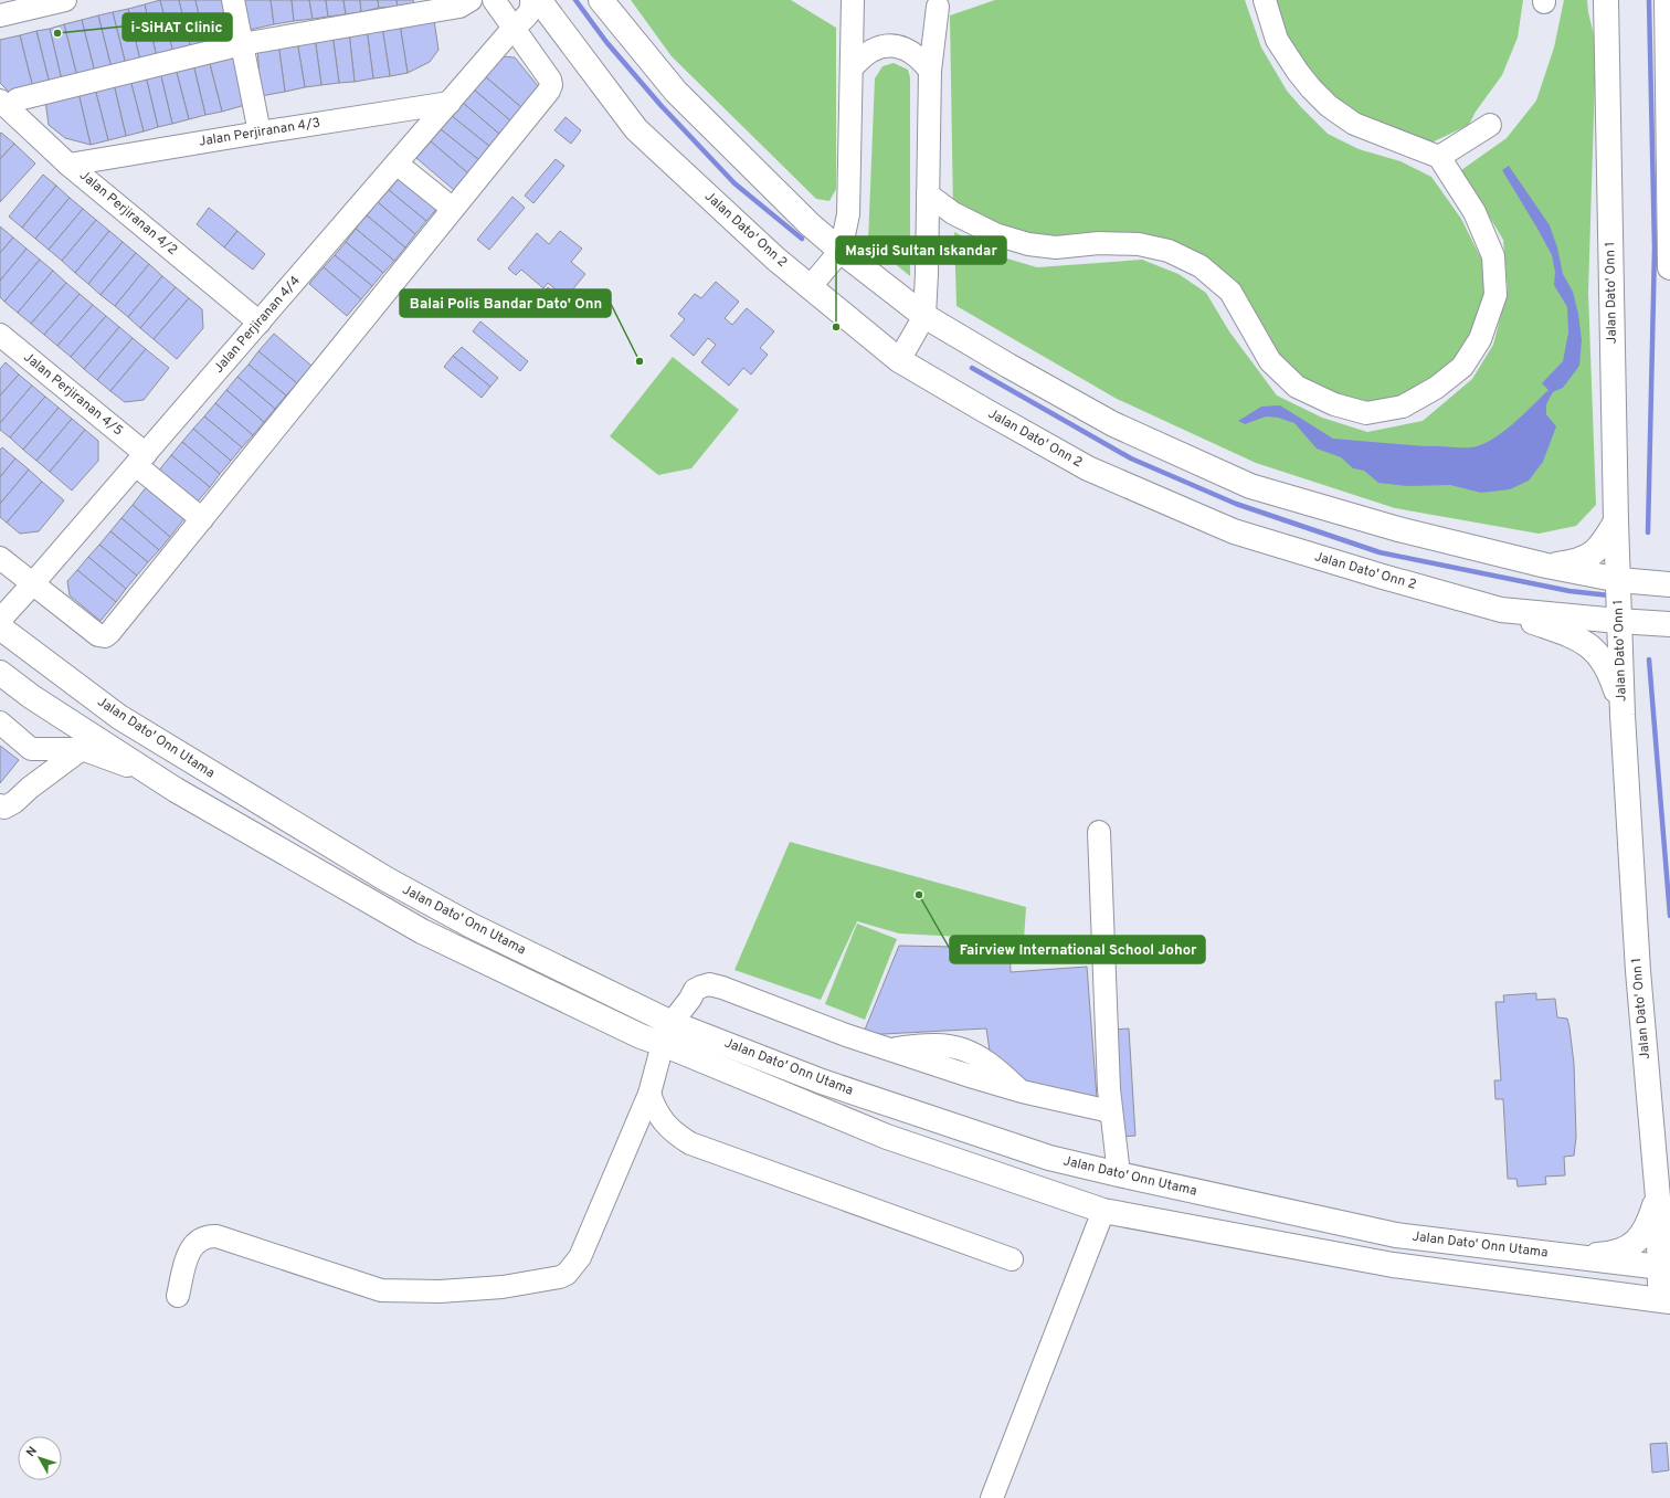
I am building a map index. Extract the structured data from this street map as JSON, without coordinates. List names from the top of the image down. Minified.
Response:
{"streets":{"main road":["Jalan Dato' Onn 2","Jalan Dato' Onn 1","Jalan Dato' Onn Utama"],"street":["Jalan Perjiranan 4/3","Jalan Perjiranan 4/2","Jalan Perjiranan 4/4","Jalan Perjiranan 4/5"]},"crossings":[["Jalan Perjiranan 4/3","Jalan Perjiranan 4/2"],["Jalan Perjiranan 4/3","Jalan Perjiranan 4/4"],["Jalan Perjiranan 4/2","Jalan Perjiranan 4/4"],["Jalan Dato' Onn 2","Jalan Dato' Onn 1"],["Jalan Dato' Onn 1","Jalan Dato' Onn Utama"],["Jalan Perjiranan 4/4","Jalan Perjiranan 4/5"]],"places":["i-SiHAT Clinic","Masjid Sultan Iskandar","Balai Polis Bandar Dato' Onn","Fairview International School Johor"],"north":"top left"}
